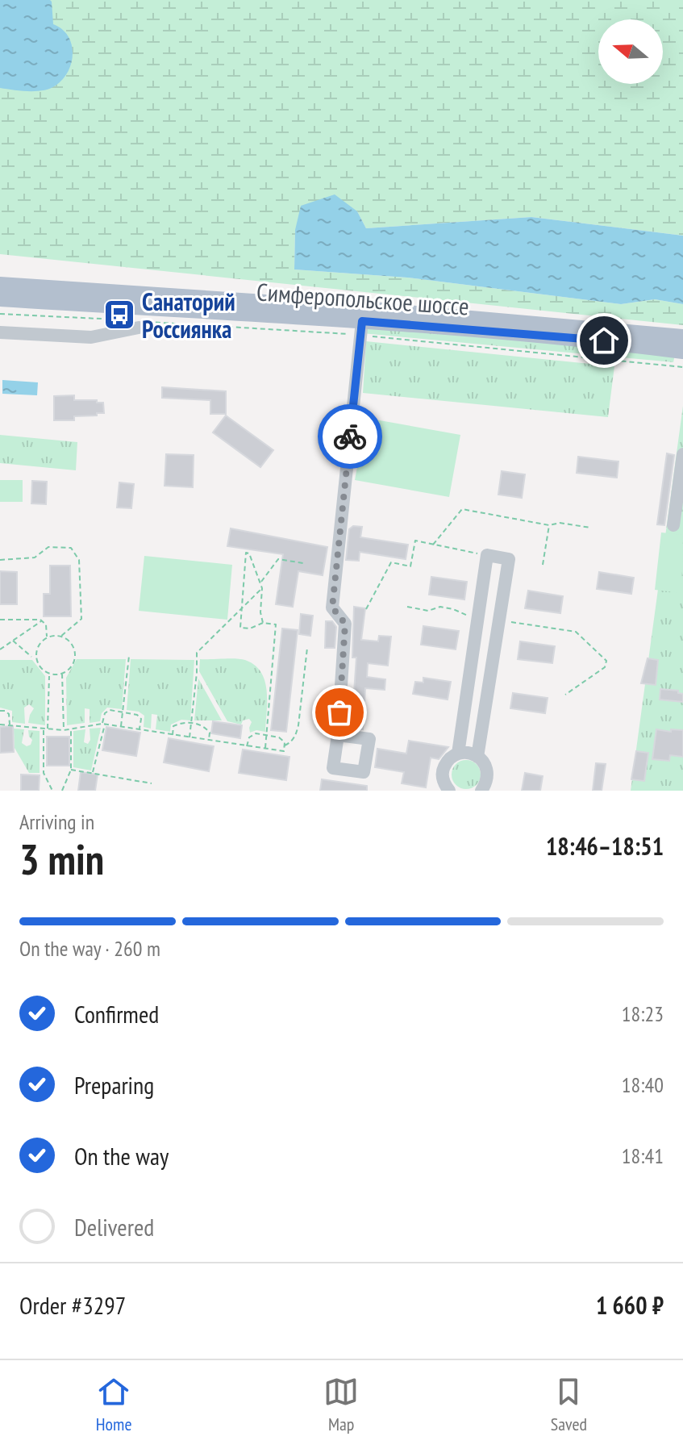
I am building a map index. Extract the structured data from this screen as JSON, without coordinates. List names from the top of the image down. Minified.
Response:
{"streets":{"main road":["Симферопольское шоссе"]},"places":{"bus stop":["Санаторий Россиянка"]},"north":"left","page":{"heading":["3 min","Arriving in","18:46–18:51"],"panel":["Order #3297","1 660 ₽"],"bar":"On the way · 260 m","list":[["Confirmed","18:23"],["Preparing","18:40"],["On the way","18:41"],"Delivered"],"tabs":["Home","Map","Saved"]}}
